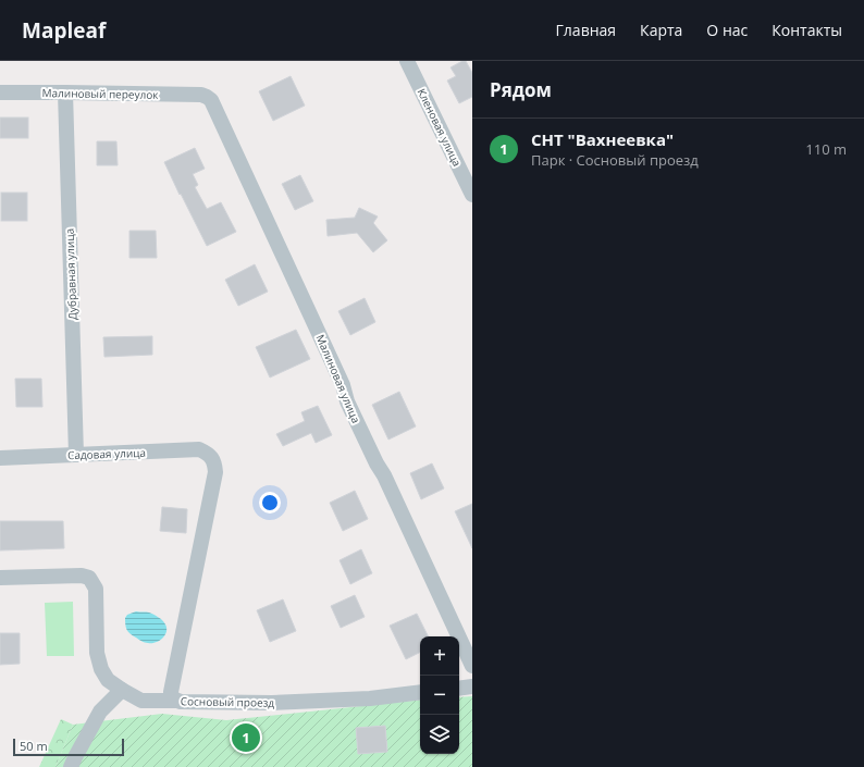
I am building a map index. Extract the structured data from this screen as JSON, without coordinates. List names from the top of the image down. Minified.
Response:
{"streets":{"street":["Малиновый переулок","Кленовая улица","Дубравная улица","Малиновая улица","Садовая улица","Сосновый проезд"]},"crossings":[["Малиновый переулок","Дубравная улица"],["Малиновый переулок","Малиновая улица"],["Дубравная улица","Садовая улица"],["Садовая улица","Сосновый проезд"]],"scale_bar":"50 m","page":{"header":"Mapleaf","nav":["Главная","Карта","О нас","Контакты"],"heading":"Рядом","list":[{"mark":"1","name":"СНТ \"Вахнеевка\"","note":"Парк · Сосновый проезд","value":"110 m"}],"map_buttons":["+","−"],"pins":"1","scale":"50 m"}}
